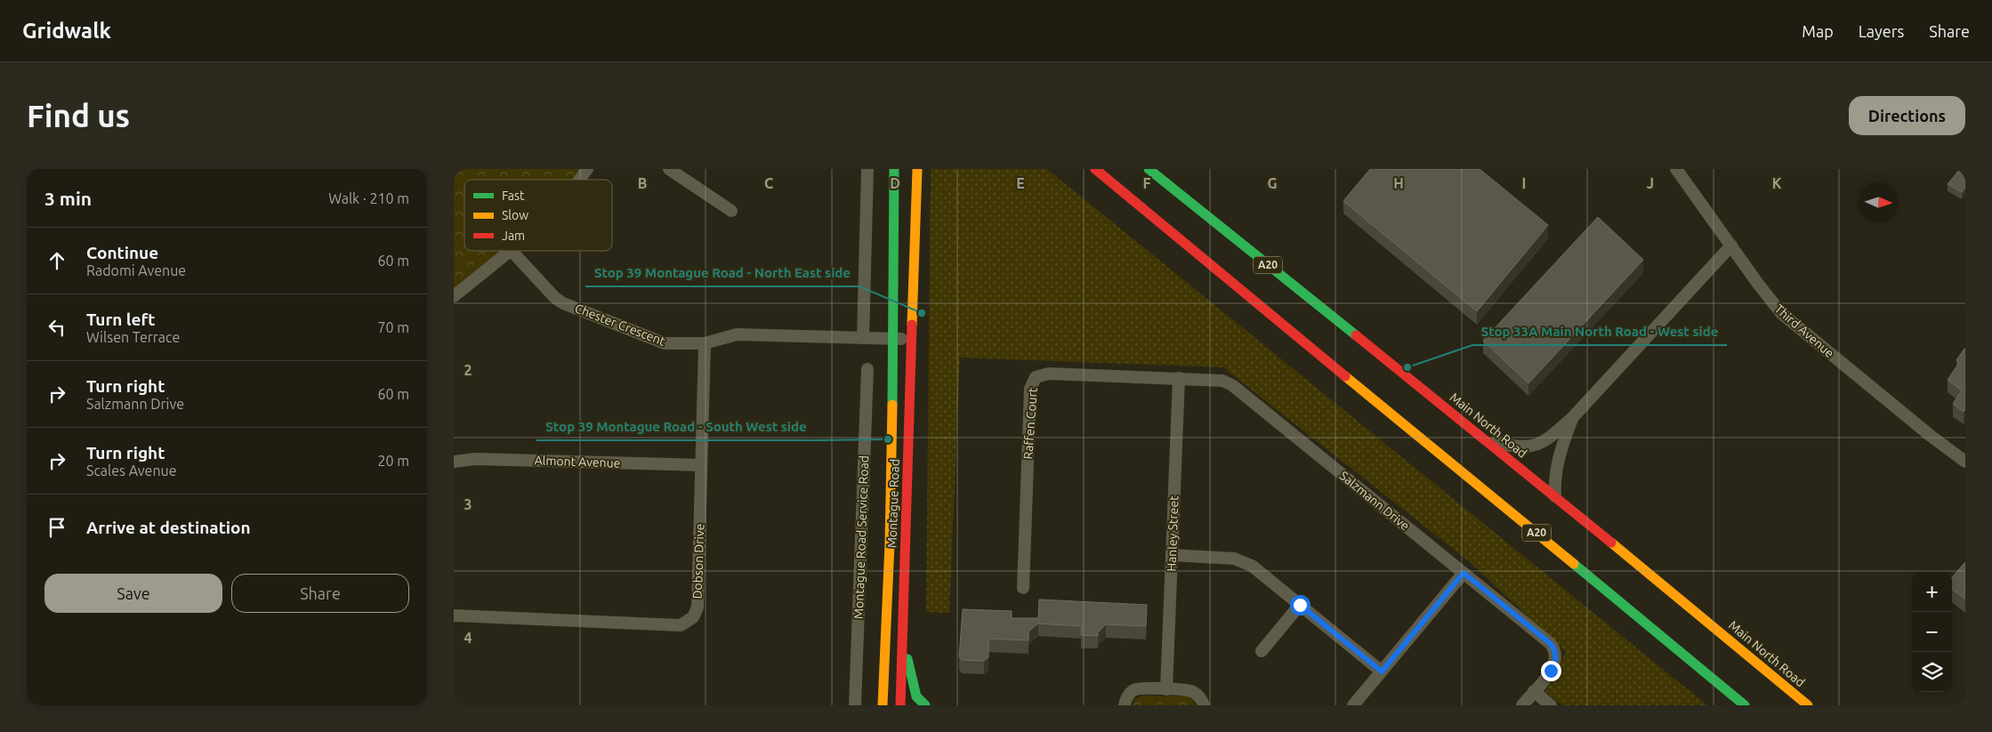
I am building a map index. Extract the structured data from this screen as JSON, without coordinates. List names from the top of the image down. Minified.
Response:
{"streets":{"main road":["A20","Main North Road","Montague Road"],"street":["Chester Crescent","Third Avenue","Raffen Court","Almont Avenue","Salzmann Drive","Hanley Street","Montague Road Service Road","Dobson Drive"]},"crossings":[["Chester Crescent","Montague Road"],["Chester Crescent","Dobson Drive"],["Raffen Court","Salzmann Drive"],["Raffen Court","Hanley Street"],["Almont Avenue","Dobson Drive"],["Salzmann Drive","Hanley Street"]],"places":["Stop 39 Montague Road - North East side","Stop 33A Main North Road - West side","Stop 39 Montague Road - South West side"],"legend":["Fast","Slow","Jam"],"north":"right","page":{"header":"Gridwalk","nav":["Map","Layers","Share"],"buttons":["Directions",["Save","Share"]],"title":"Find us","heading":["3 min","Walk · 210 m"],"list":[["Continue","Radomi Avenue","60 m"],["Turn left","Wilsen Terrace","70 m"],["Turn right","Salzmann Drive","60 m"],["Turn right","Scales Avenue","20 m"],"Arrive at destination"],"map_buttons":["+","−"]},"grid":{"columns":["B","C","D","E","F","G","H","I","J","K"],"rows":["2","3","4"]}}
